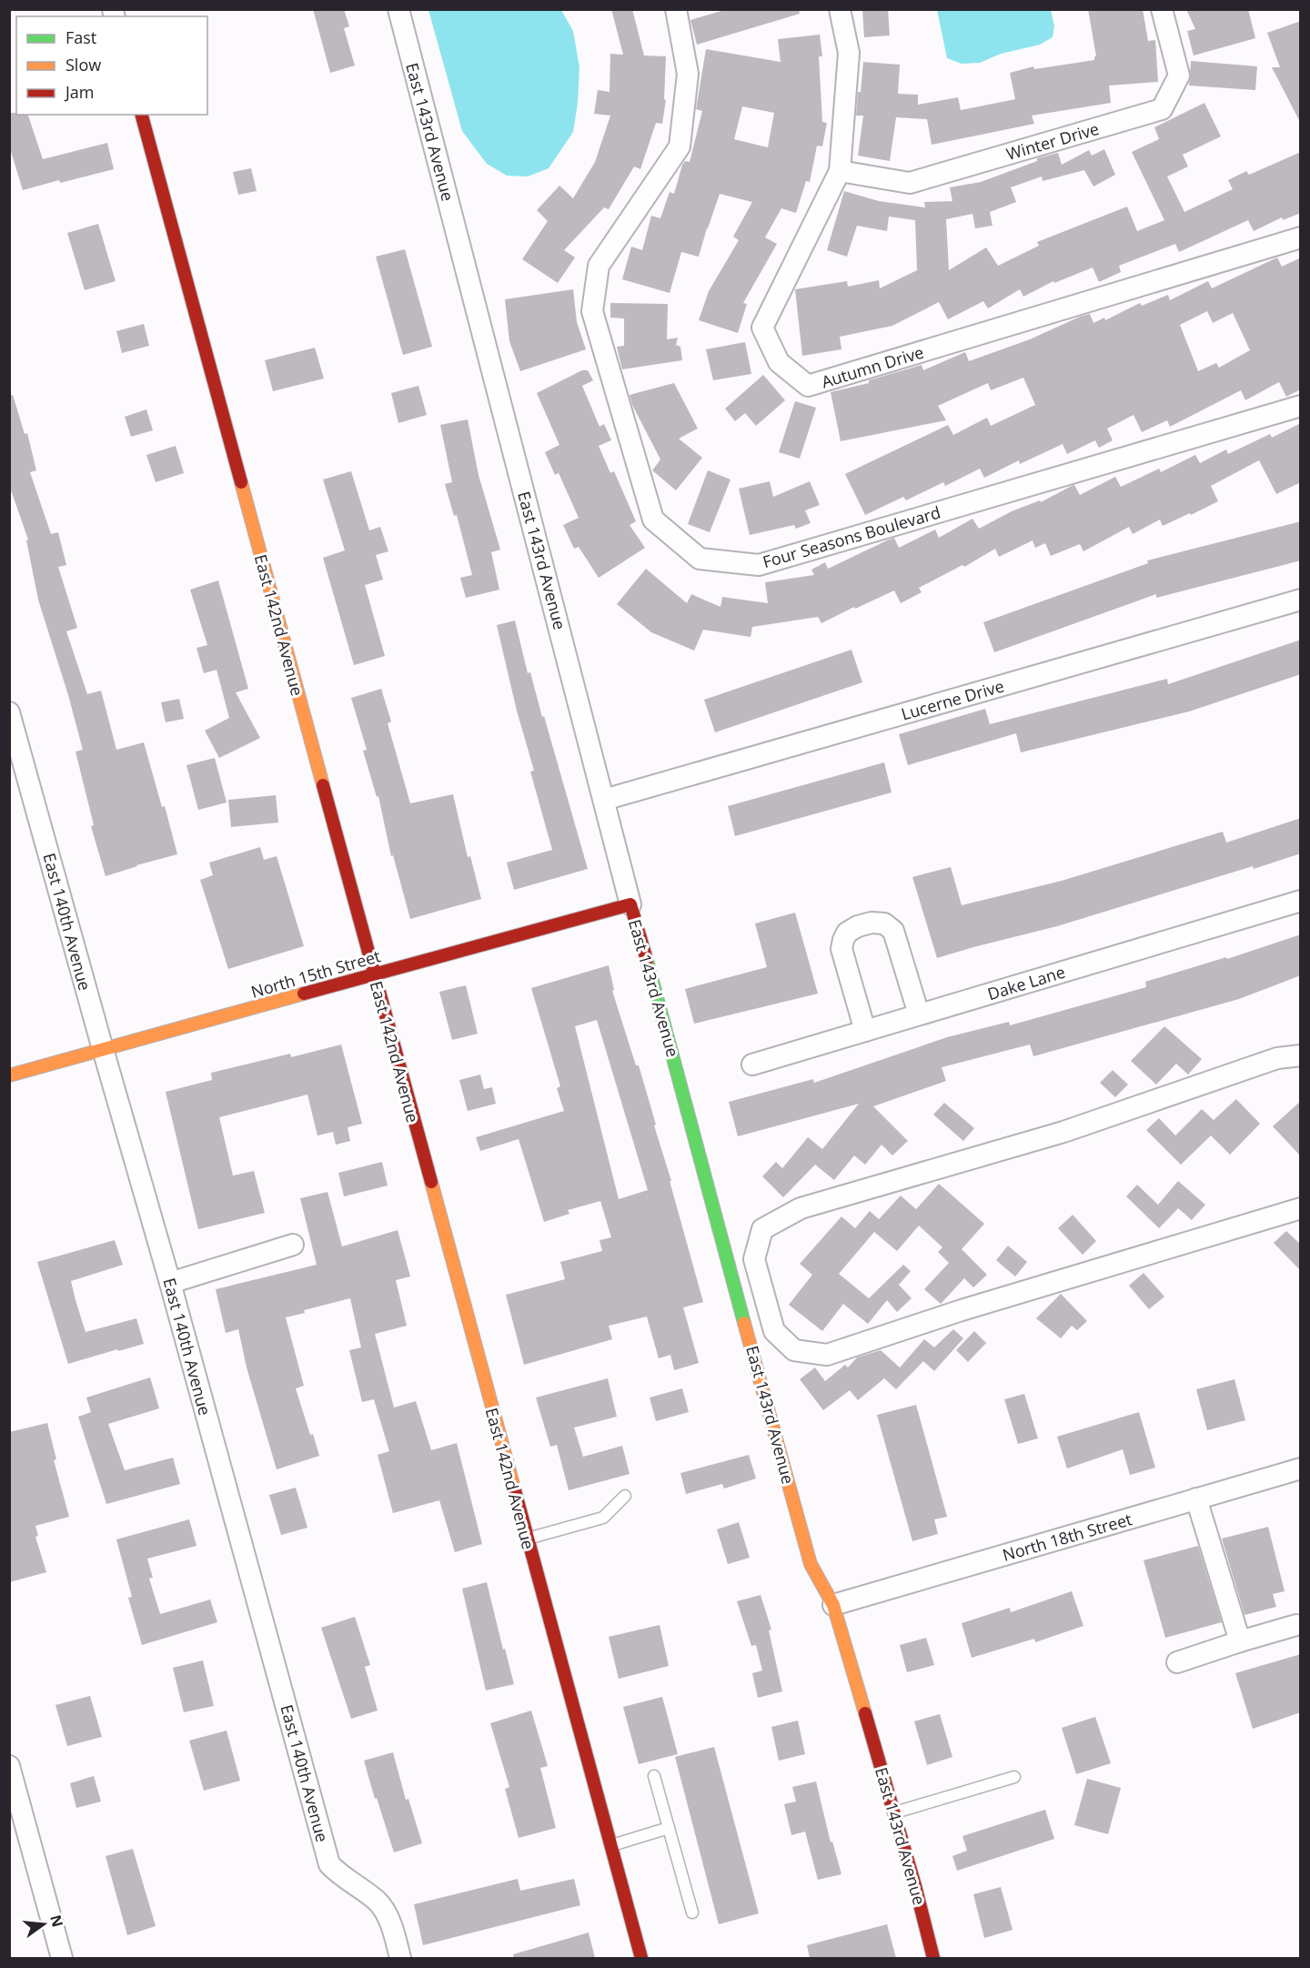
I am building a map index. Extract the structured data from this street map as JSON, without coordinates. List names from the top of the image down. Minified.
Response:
{"streets":{"street":["East 143rd Avenue","Winter Drive","Autumn Drive","Four Seasons Boulevard","East 142nd Avenue","Lucerne Drive","East 140th Avenue","North 15th Street","Dake Lane","North 18th Street"]},"crossings":[["East 143rd Avenue","Lucerne Drive"],["East 143rd Avenue","North 15th Street"],["East 143rd Avenue","North 18th Street"],["Winter Drive","Autumn Drive"],["East 142nd Avenue","North 15th Street"],["East 140th Avenue","North 15th Street"]],"legend":["Fast","Slow","Jam"],"north":"right"}
